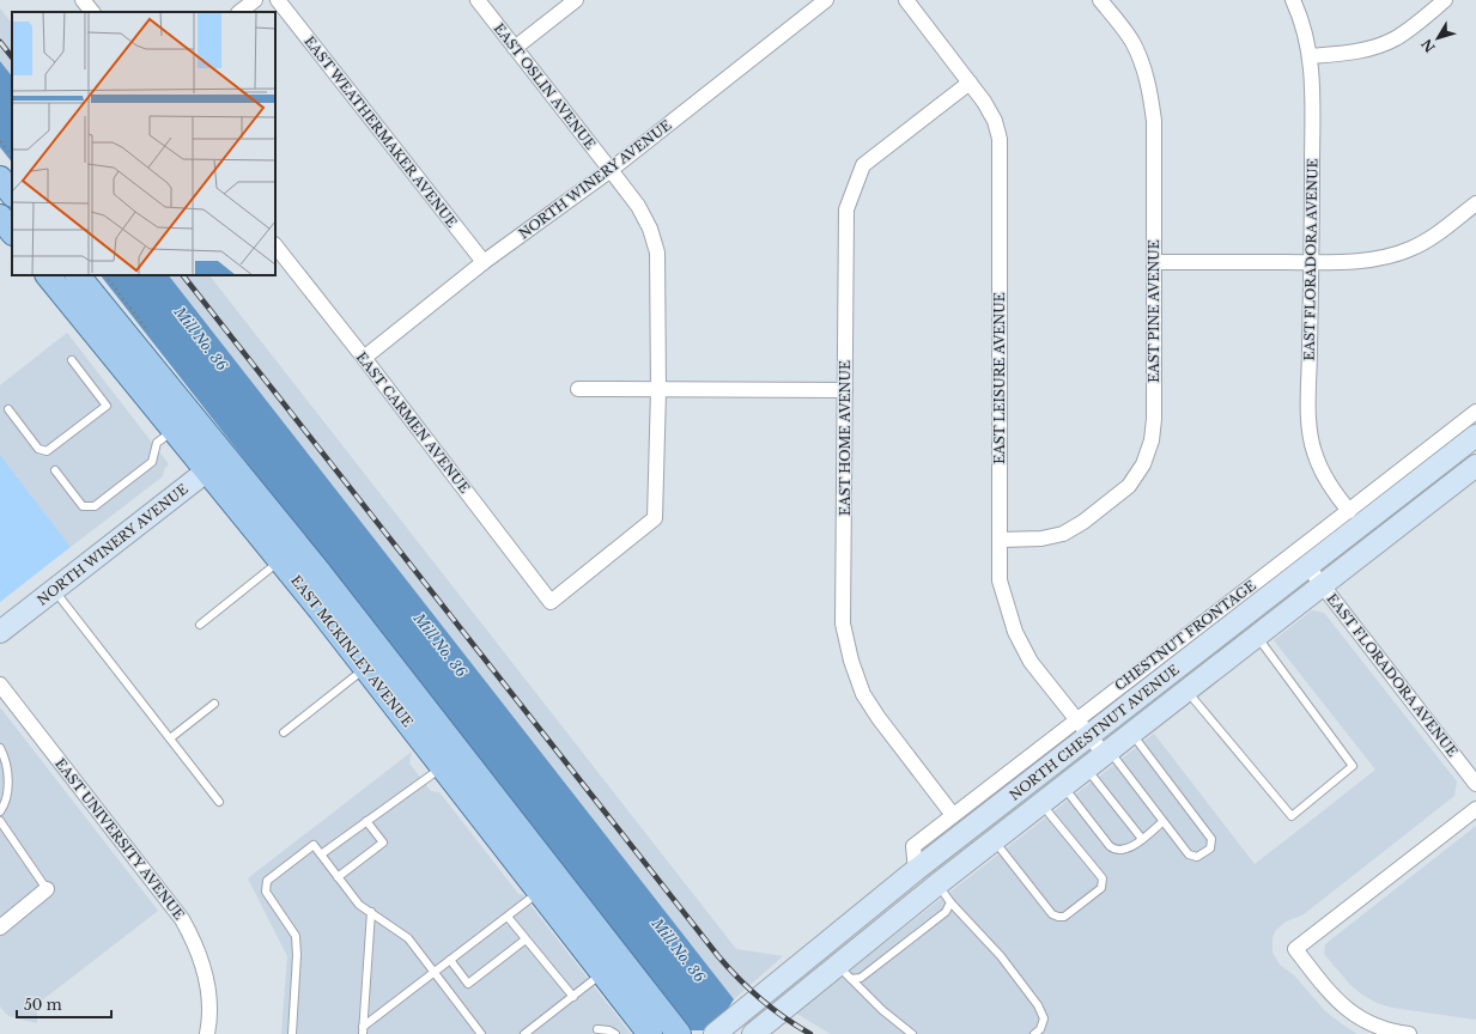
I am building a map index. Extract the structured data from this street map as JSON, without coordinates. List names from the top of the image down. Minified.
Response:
{"streets":{"main road":["NORTH WINERY AVENUE","EAST MCKINLEY AVENUE","NORTH CHESTNUT AVENUE"],"street":["EAST OSLIN AVENUE","EAST WEATHERMAKER AVENUE","EAST FLORADORA AVENUE","EAST PINE AVENUE","EAST LEISURE AVENUE","EAST CARMEN AVENUE","EAST HOME AVENUE","CHESTNUT FRONTAGE","EAST UNIVERSITY AVENUE"]},"crossings":[["EAST OSLIN AVENUE","NORTH WINERY AVENUE"],["EAST OSLIN AVENUE","EAST CARMEN AVENUE"],["EAST WEATHERMAKER AVENUE","NORTH WINERY AVENUE"],["NORTH WINERY AVENUE","EAST CARMEN AVENUE"],["NORTH WINERY AVENUE","EAST MCKINLEY AVENUE"],["EAST FLORADORA AVENUE","CHESTNUT FRONTAGE"],["EAST FLORADORA AVENUE","NORTH CHESTNUT AVENUE"],["EAST PINE AVENUE","EAST LEISURE AVENUE"],["EAST LEISURE AVENUE","EAST HOME AVENUE"],["EAST LEISURE AVENUE","CHESTNUT FRONTAGE"],["EAST LEISURE AVENUE","NORTH CHESTNUT AVENUE"],["EAST HOME AVENUE","CHESTNUT FRONTAGE"],["CHESTNUT FRONTAGE","NORTH CHESTNUT AVENUE"]],"water":["Mill No. 36"],"scale_bar":"50 m","north":"bottom left"}
